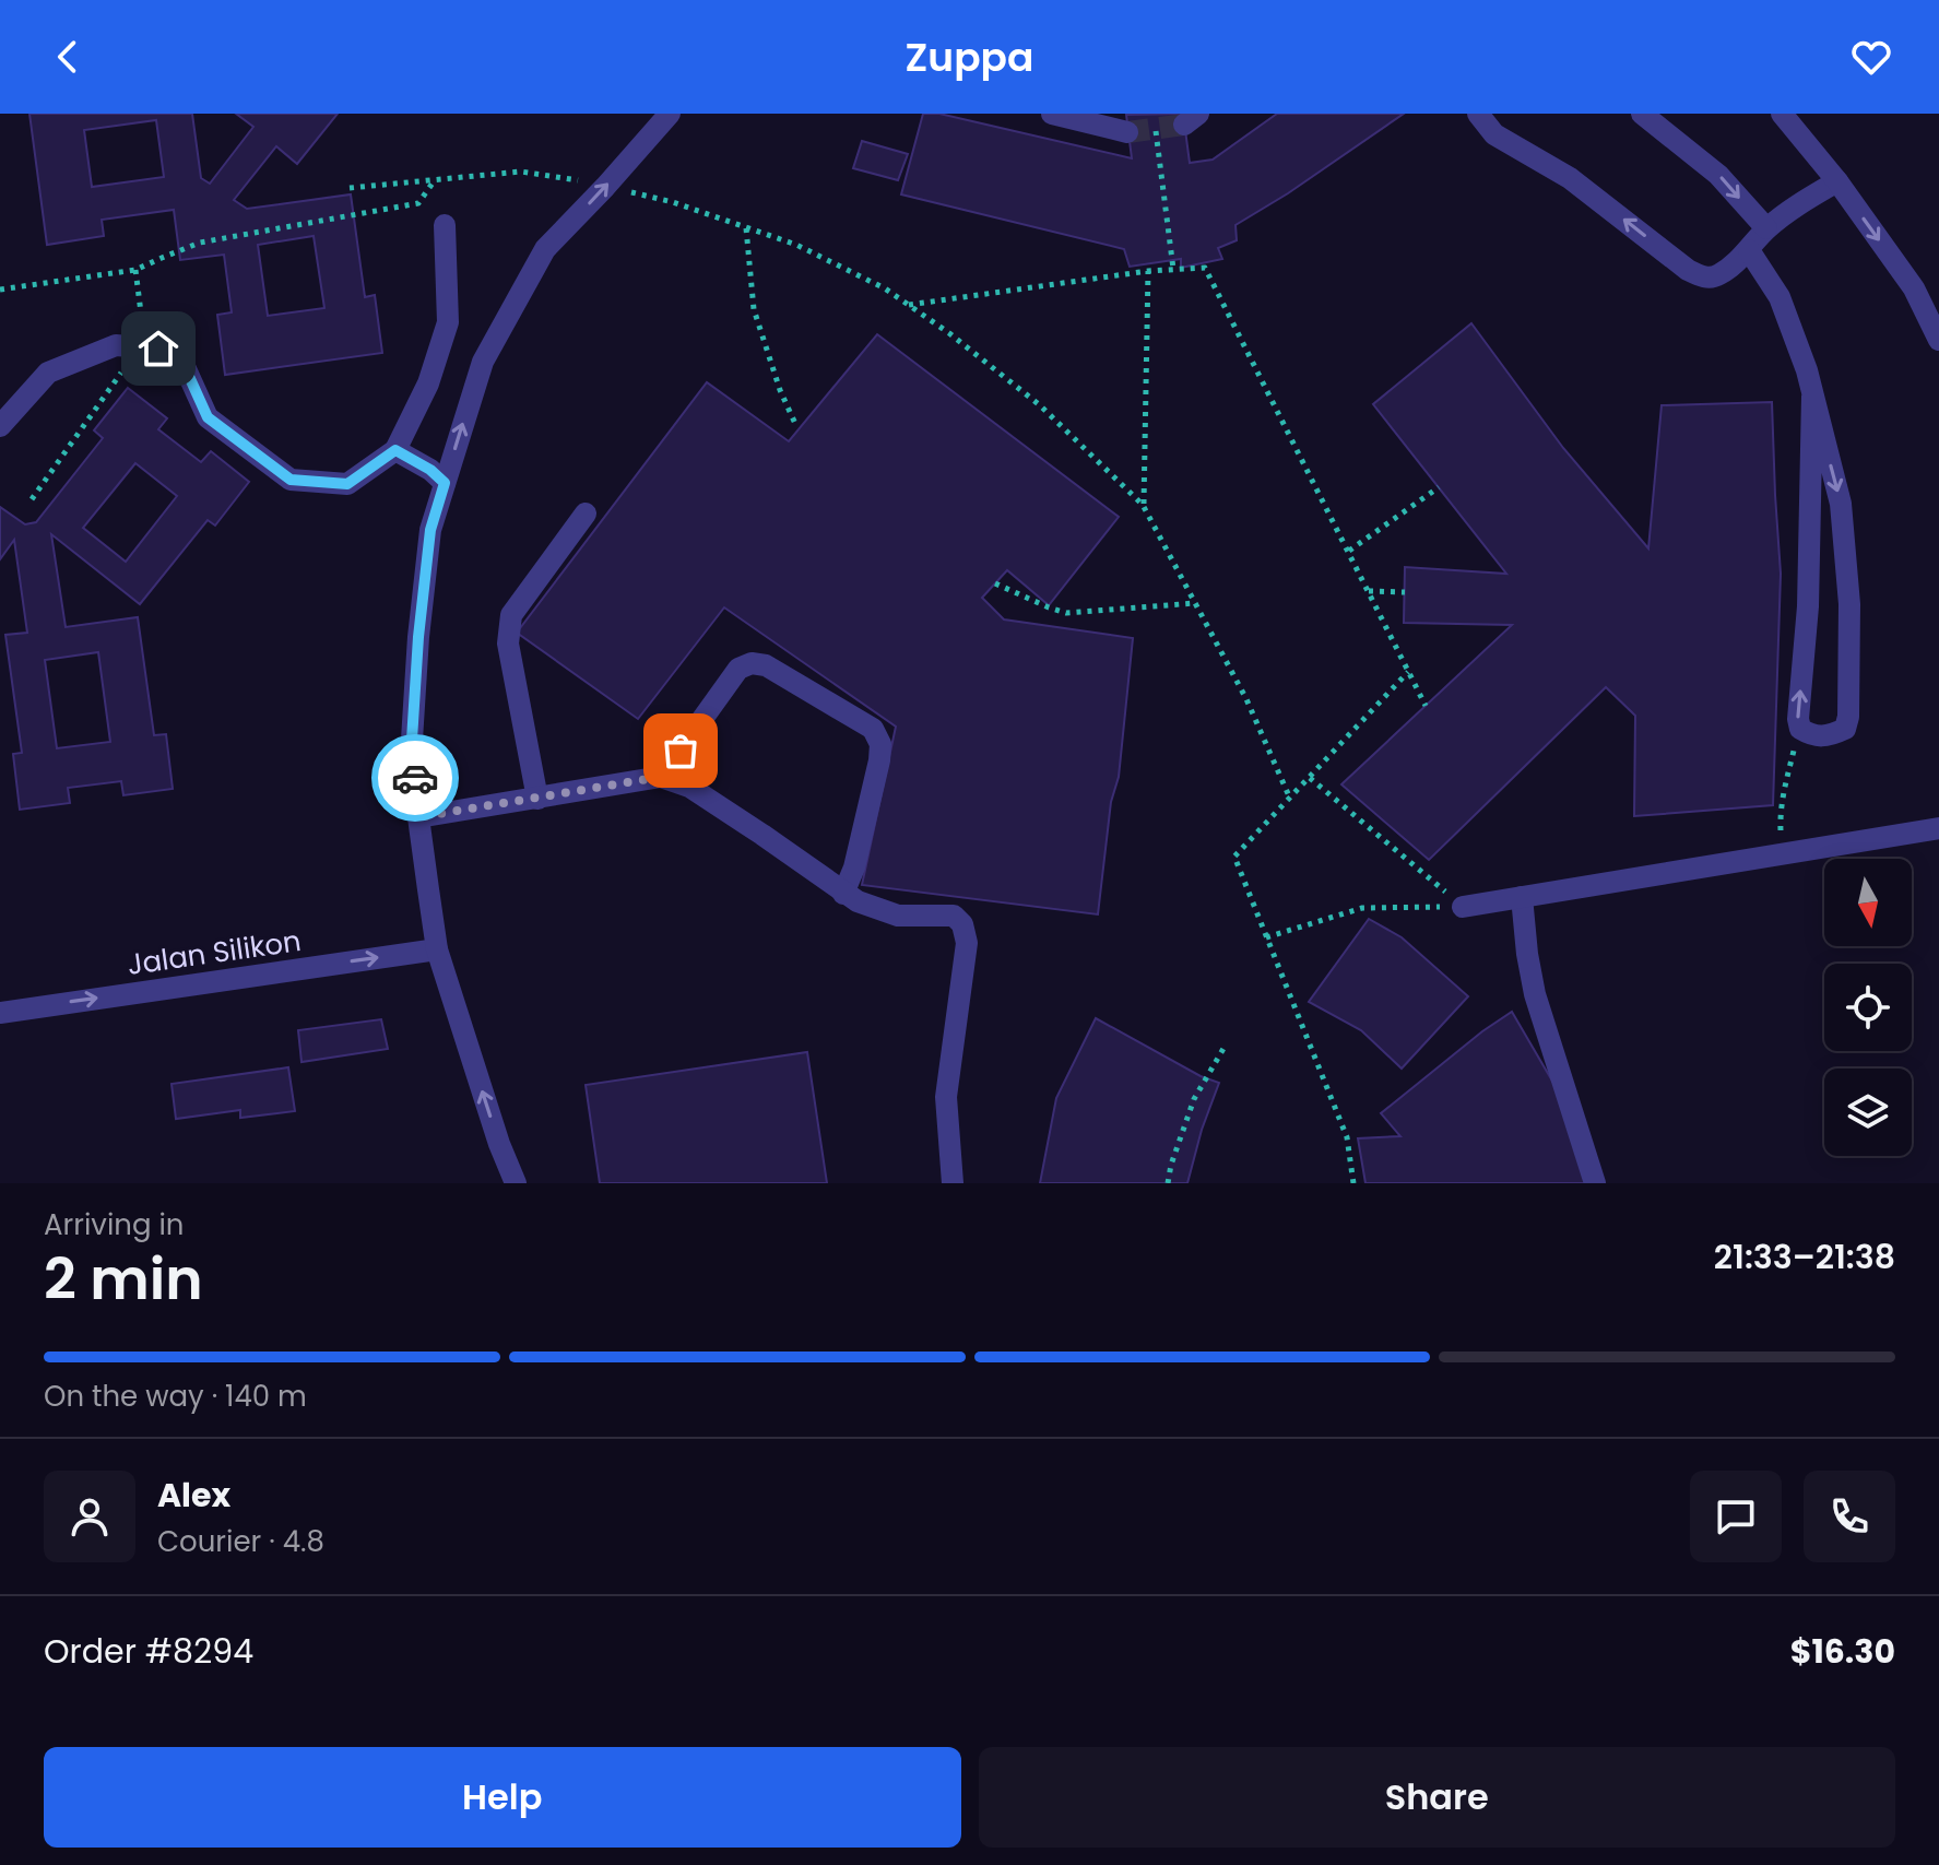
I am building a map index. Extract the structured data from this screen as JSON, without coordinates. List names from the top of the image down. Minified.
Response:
{"streets":{"street":["Jalan Silikon"]},"one_way":["Jalan Silikon"],"north":"bottom","page":{"header":"Zuppa","heading":["2 min","Arriving in","21:33–21:38"],"panel":["Alex","Courier · 4.8","Order #8294","$16.30"],"bar":"On the way · 140 m","buttons":["Help","Share"]}}
